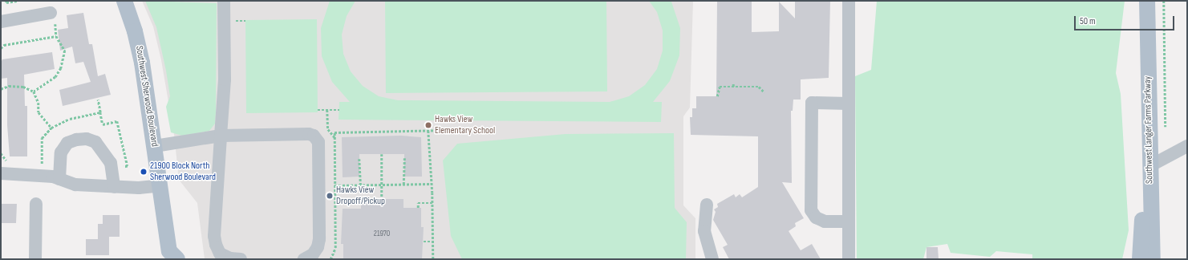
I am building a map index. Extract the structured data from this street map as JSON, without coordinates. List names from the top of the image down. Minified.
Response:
{"streets":{"main road":["Southwest Sherwood Boulevard","Southwest Langer Farms Parkway"]},"places":["Hawks View Elementary School","21900 Block North Sherwood Boulevard","Hawks View Dropoff/Pickup"],"house_numbers":["21970"],"scale_bar":"50 m"}
